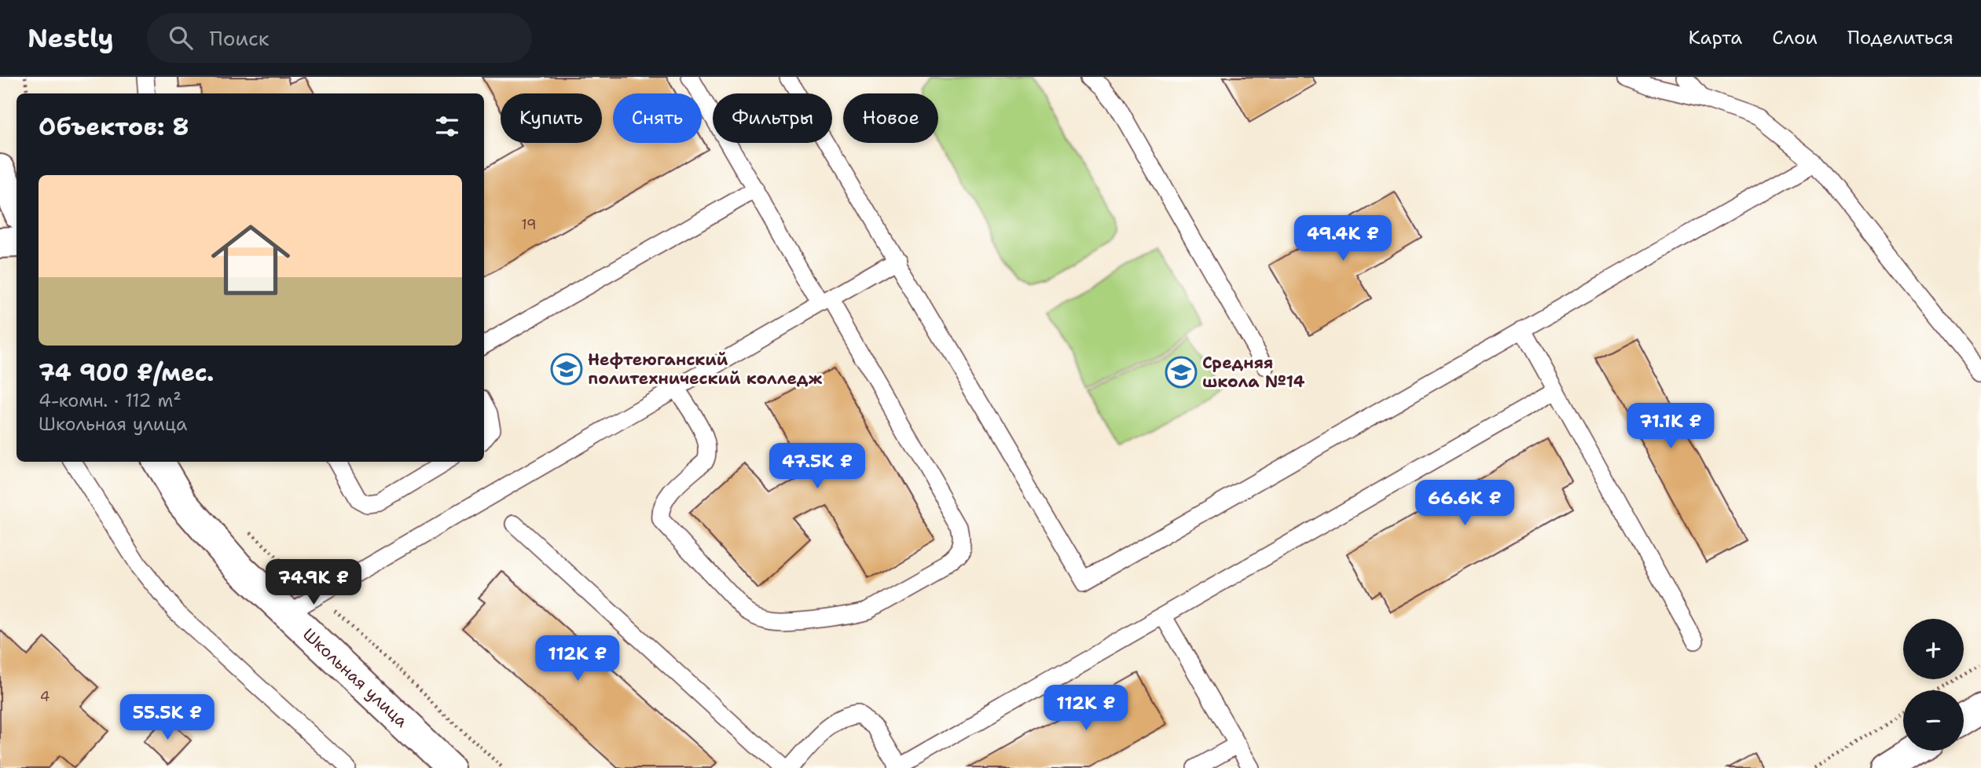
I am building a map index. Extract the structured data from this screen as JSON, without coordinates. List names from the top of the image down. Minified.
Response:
{"streets":{"street":["Школьная улица"]},"places":{"school or university":["Нефтеюганский политехнический колледж","Средняя школа №14"]},"house_numbers":["19","4"],"page":{"header":"Nestly","search":"Поиск","nav":["Карта","Слои","Поделиться"],"chip":["Купить","Снять","Фильтры","Новое"],"heading":"Объектов: 8","list":[{"name":"74 900 ₽/мес.","note":"4-комн. · 112 m² · Школьная улица"}],"price":["49.4K ₽","71.1K ₽","47.5K ₽","66.6K ₽","74.9K ₽","112K ₽","112K ₽","55.5K ₽"],"map_buttons":["+","−"]}}
